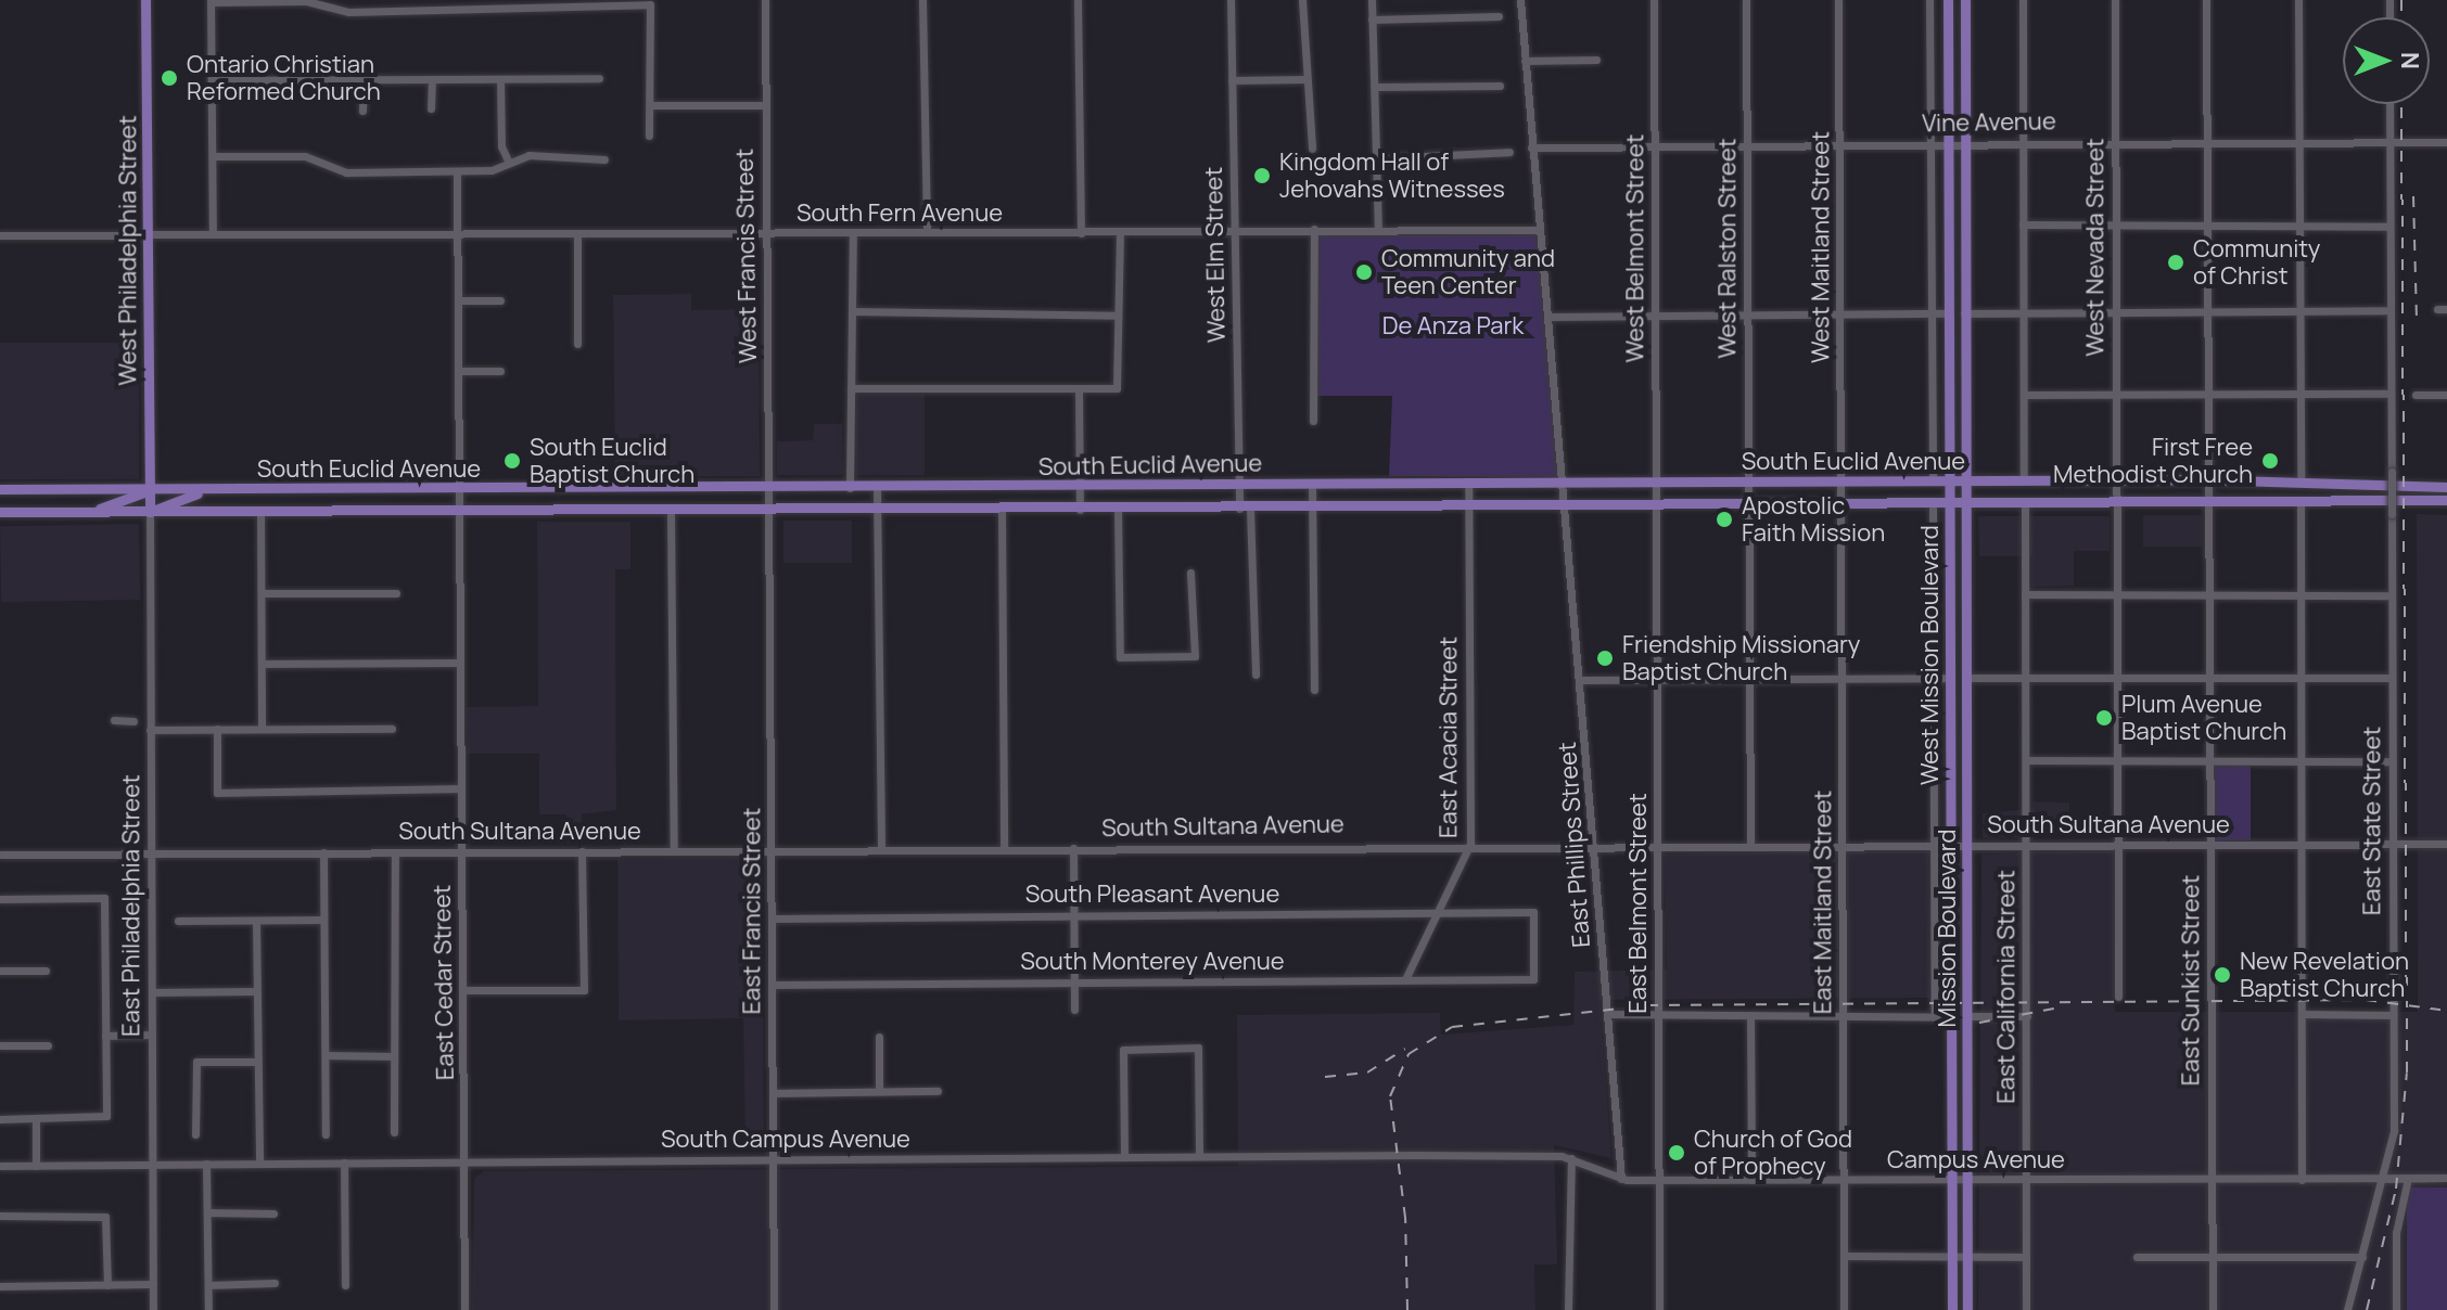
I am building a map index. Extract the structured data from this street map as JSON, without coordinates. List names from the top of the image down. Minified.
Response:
{"streets":{"main road":["West Philadelphia Street","South Euclid Avenue","West Mission Boulevard","Mission Boulevard"],"street":["Vine Avenue","South Fern Avenue","West Maitland Street","West Nevada Street","West Belmont Street","West Ralston Street","West Elm Street","West Francis Street","East Acacia Street","East State Street","South Sultana Avenue","East Phillips Street","South Pleasant Avenue","East Maitland Street","East Belmont Street","East Philadelphia Street","East Francis Street","South Monterey Avenue","East Sunkist Street","East Cedar Street","East California Street","South Campus Avenue","Campus Avenue"]},"crossings":[["Vine Avenue","West Maitland Street"],["Vine Avenue","West Nevada Street"],["Vine Avenue","West Belmont Street"],["Vine Avenue","West Ralston Street"],["Vine Avenue","West Mission Boulevard"],["Vine Avenue","East State Street"],["Vine Avenue","East Phillips Street"],["Vine Avenue","East Sunkist Street"],["South Fern Avenue","West Philadelphia Street"],["South Fern Avenue","West Elm Street"],["South Fern Avenue","West Francis Street"],["South Fern Avenue","East Phillips Street"],["South Fern Avenue","East Cedar Street"],["West Maitland Street","South Euclid Avenue"],["West Maitland Street","East Maitland Street"],["West Nevada Street","South Euclid Avenue"],["West Nevada Street","South Sultana Avenue"],["West Belmont Street","South Euclid Avenue"],["West Belmont Street","East Belmont Street"],["West Ralston Street","South Euclid Avenue"],["West Ralston Street","South Sultana Avenue"],["West Philadelphia Street","South Euclid Avenue"],["West Philadelphia Street","East Philadelphia Street"],["West Elm Street","South Euclid Avenue"],["West Francis Street","South Euclid Avenue"],["West Francis Street","East Francis Street"],["South Euclid Avenue","West Mission Boulevard"],["South Euclid Avenue","East Acacia Street"],["South Euclid Avenue","East Phillips Street"],["South Euclid Avenue","East Maitland Street"],["South Euclid Avenue","East Belmont Street"],["South Euclid Avenue","East Philadelphia Street"],["South Euclid Avenue","East Francis Street"],["South Euclid Avenue","Mission Boulevard"],["South Euclid Avenue","East Sunkist Street"],["South Euclid Avenue","East Cedar Street"],["South Euclid Avenue","East California Street"],["West Mission Boulevard","South Sultana Avenue"],["West Mission Boulevard","Campus Avenue"],["East Acacia Street","South Sultana Avenue"],["East Acacia Street","South Pleasant Avenue"],["East Acacia Street","South Monterey Avenue"],["East State Street","South Sultana Avenue"],["East State Street","Campus Avenue"],["South Sultana Avenue","East Phillips Street"],["South Sultana Avenue","East Maitland Street"],["South Sultana Avenue","East Belmont Street"],["South Sultana Avenue","East Philadelphia Street"],["South Sultana Avenue","East Francis Street"],["South Sultana Avenue","Mission Boulevard"],["South Sultana Avenue","East Sunkist Street"],["South Sultana Avenue","East Cedar Street"],["South Sultana Avenue","East California Street"],["East Phillips Street","Campus Avenue"],["South Pleasant Avenue","East Francis Street"],["South Pleasant Avenue","South Monterey Avenue"],["East Maitland Street","Campus Avenue"],["East Belmont Street","Campus Avenue"],["East Philadelphia Street","South Campus Avenue"],["East Francis Street","South Monterey Avenue"],["East Francis Street","South Campus Avenue"],["Mission Boulevard","Campus Avenue"],["East Sunkist Street","Campus Avenue"],["East Cedar Street","South Campus Avenue"],["East California Street","Campus Avenue"],["South Campus Avenue","Campus Avenue"]],"parks":["De Anza Park"],"places":["Ontario Christian Reformed Church","Kingdom Hall of Jehovahs Witnesses","Community of Christ","Community and Teen Center","South Euclid Baptist Church","First Free Methodist Church","Apostolic Faith Mission","Friendship Missionary Baptist Church","Plum Avenue Baptist Church","New Revelation Baptist Church","Church of God of Prophecy"],"north":"right"}
